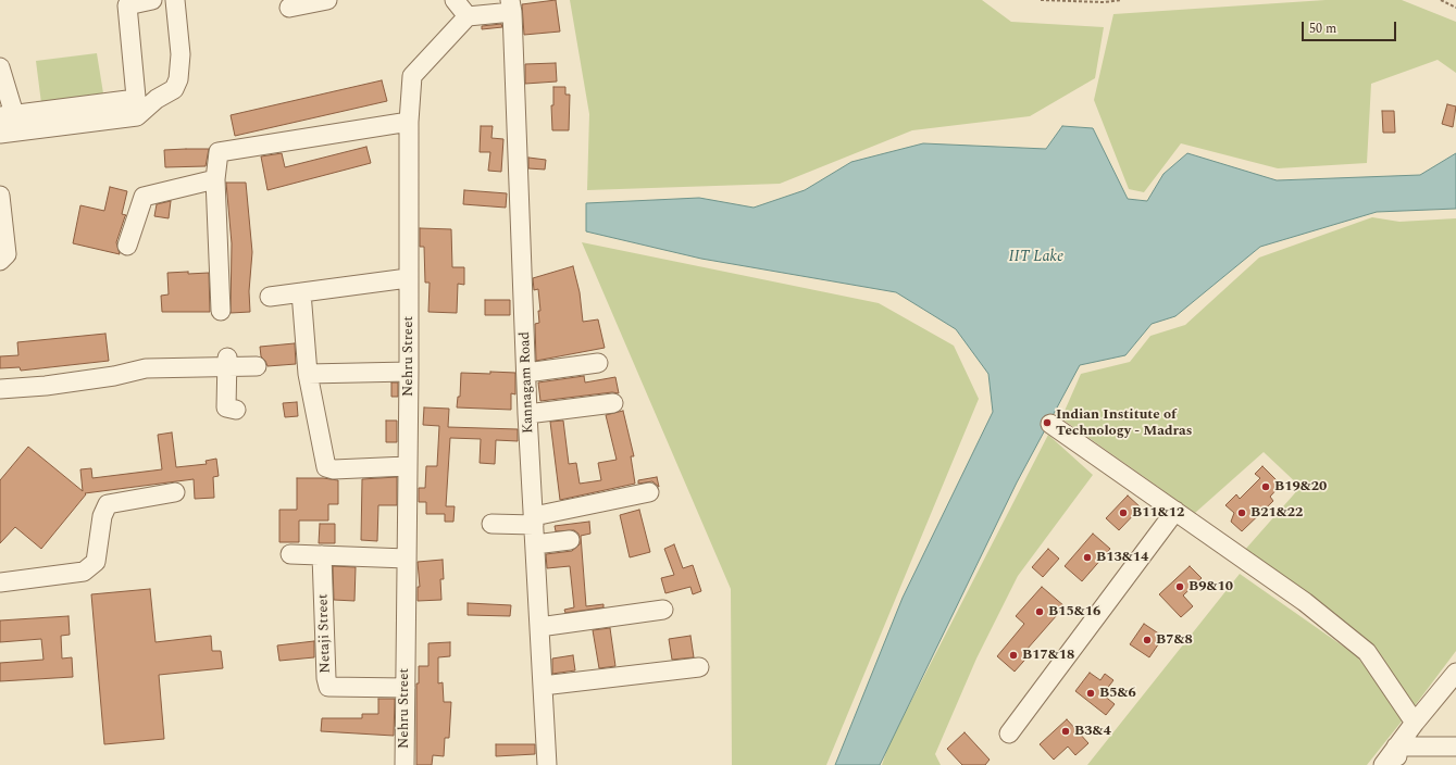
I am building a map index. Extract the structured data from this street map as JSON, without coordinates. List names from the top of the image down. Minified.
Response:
{"streets":{"street":["Nehru Street","Kannagam Road","Netaji Street"]},"crossings":[["Nehru Street","Netaji Street"]],"water":["IIT Lake"],"places":["Indian Institute of Technology - Madras","B19&20","B11&12","B21&22","B13&14","B9&10","B15&16","B7&8","B17&18","B5&6","B3&4"],"scale_bar":"50 m"}
